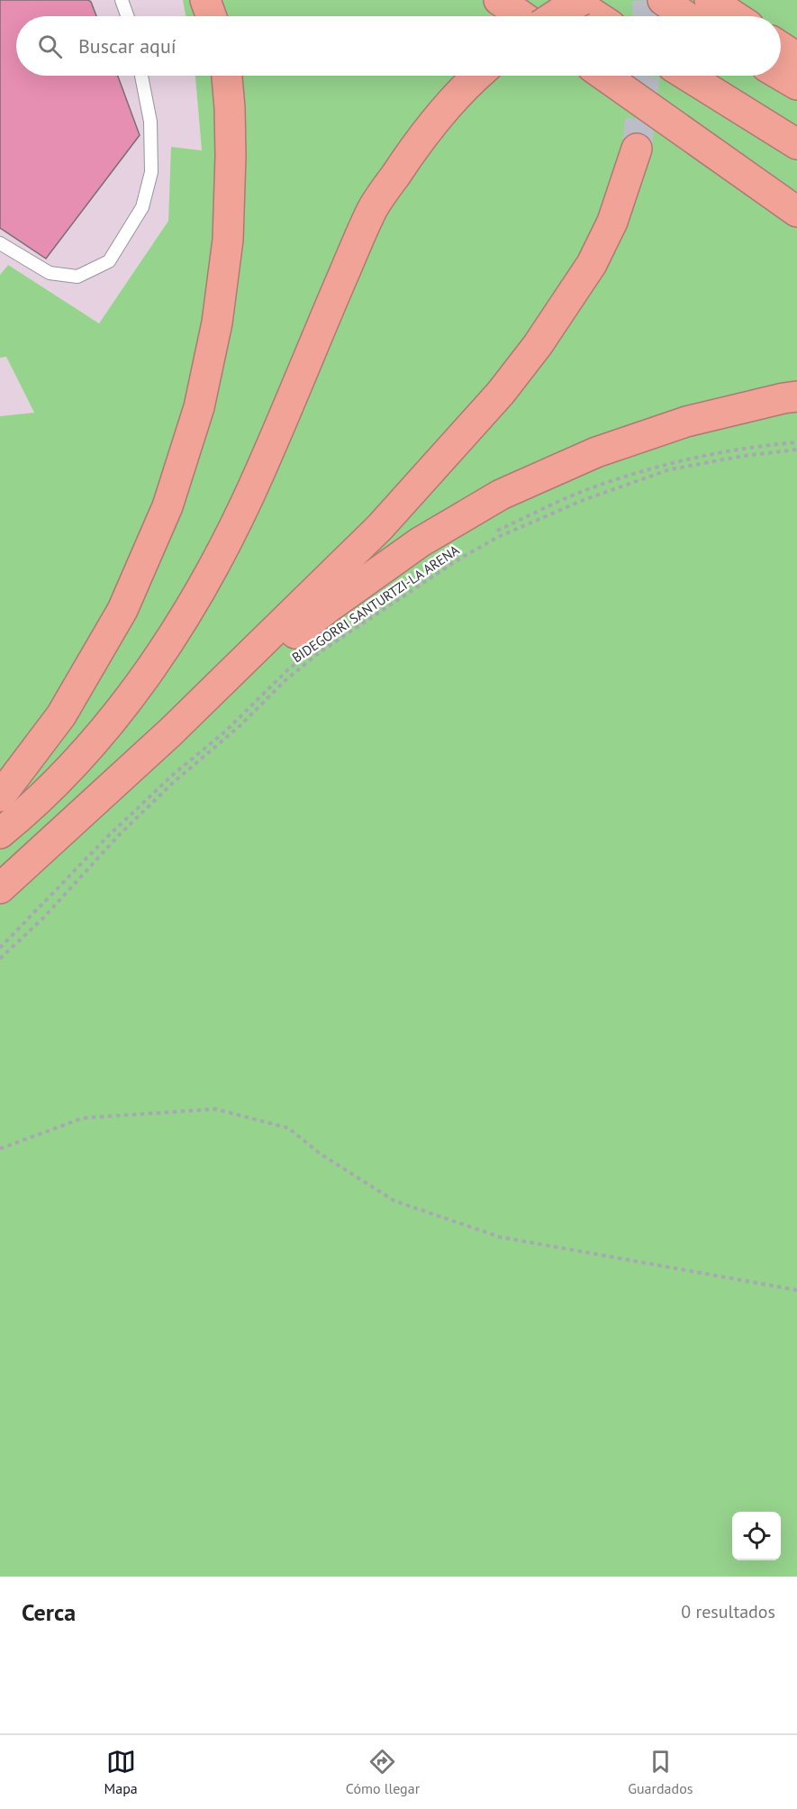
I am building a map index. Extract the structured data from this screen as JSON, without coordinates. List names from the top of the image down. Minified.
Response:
{"streets":{"path":["BIDEGORRI SANTURTZI-LA ARENA"]},"page":{"search":"Buscar aquí","heading":["Cerca","0 resultados"],"nav":["Mapa","Cómo llegar","Guardados"]}}
